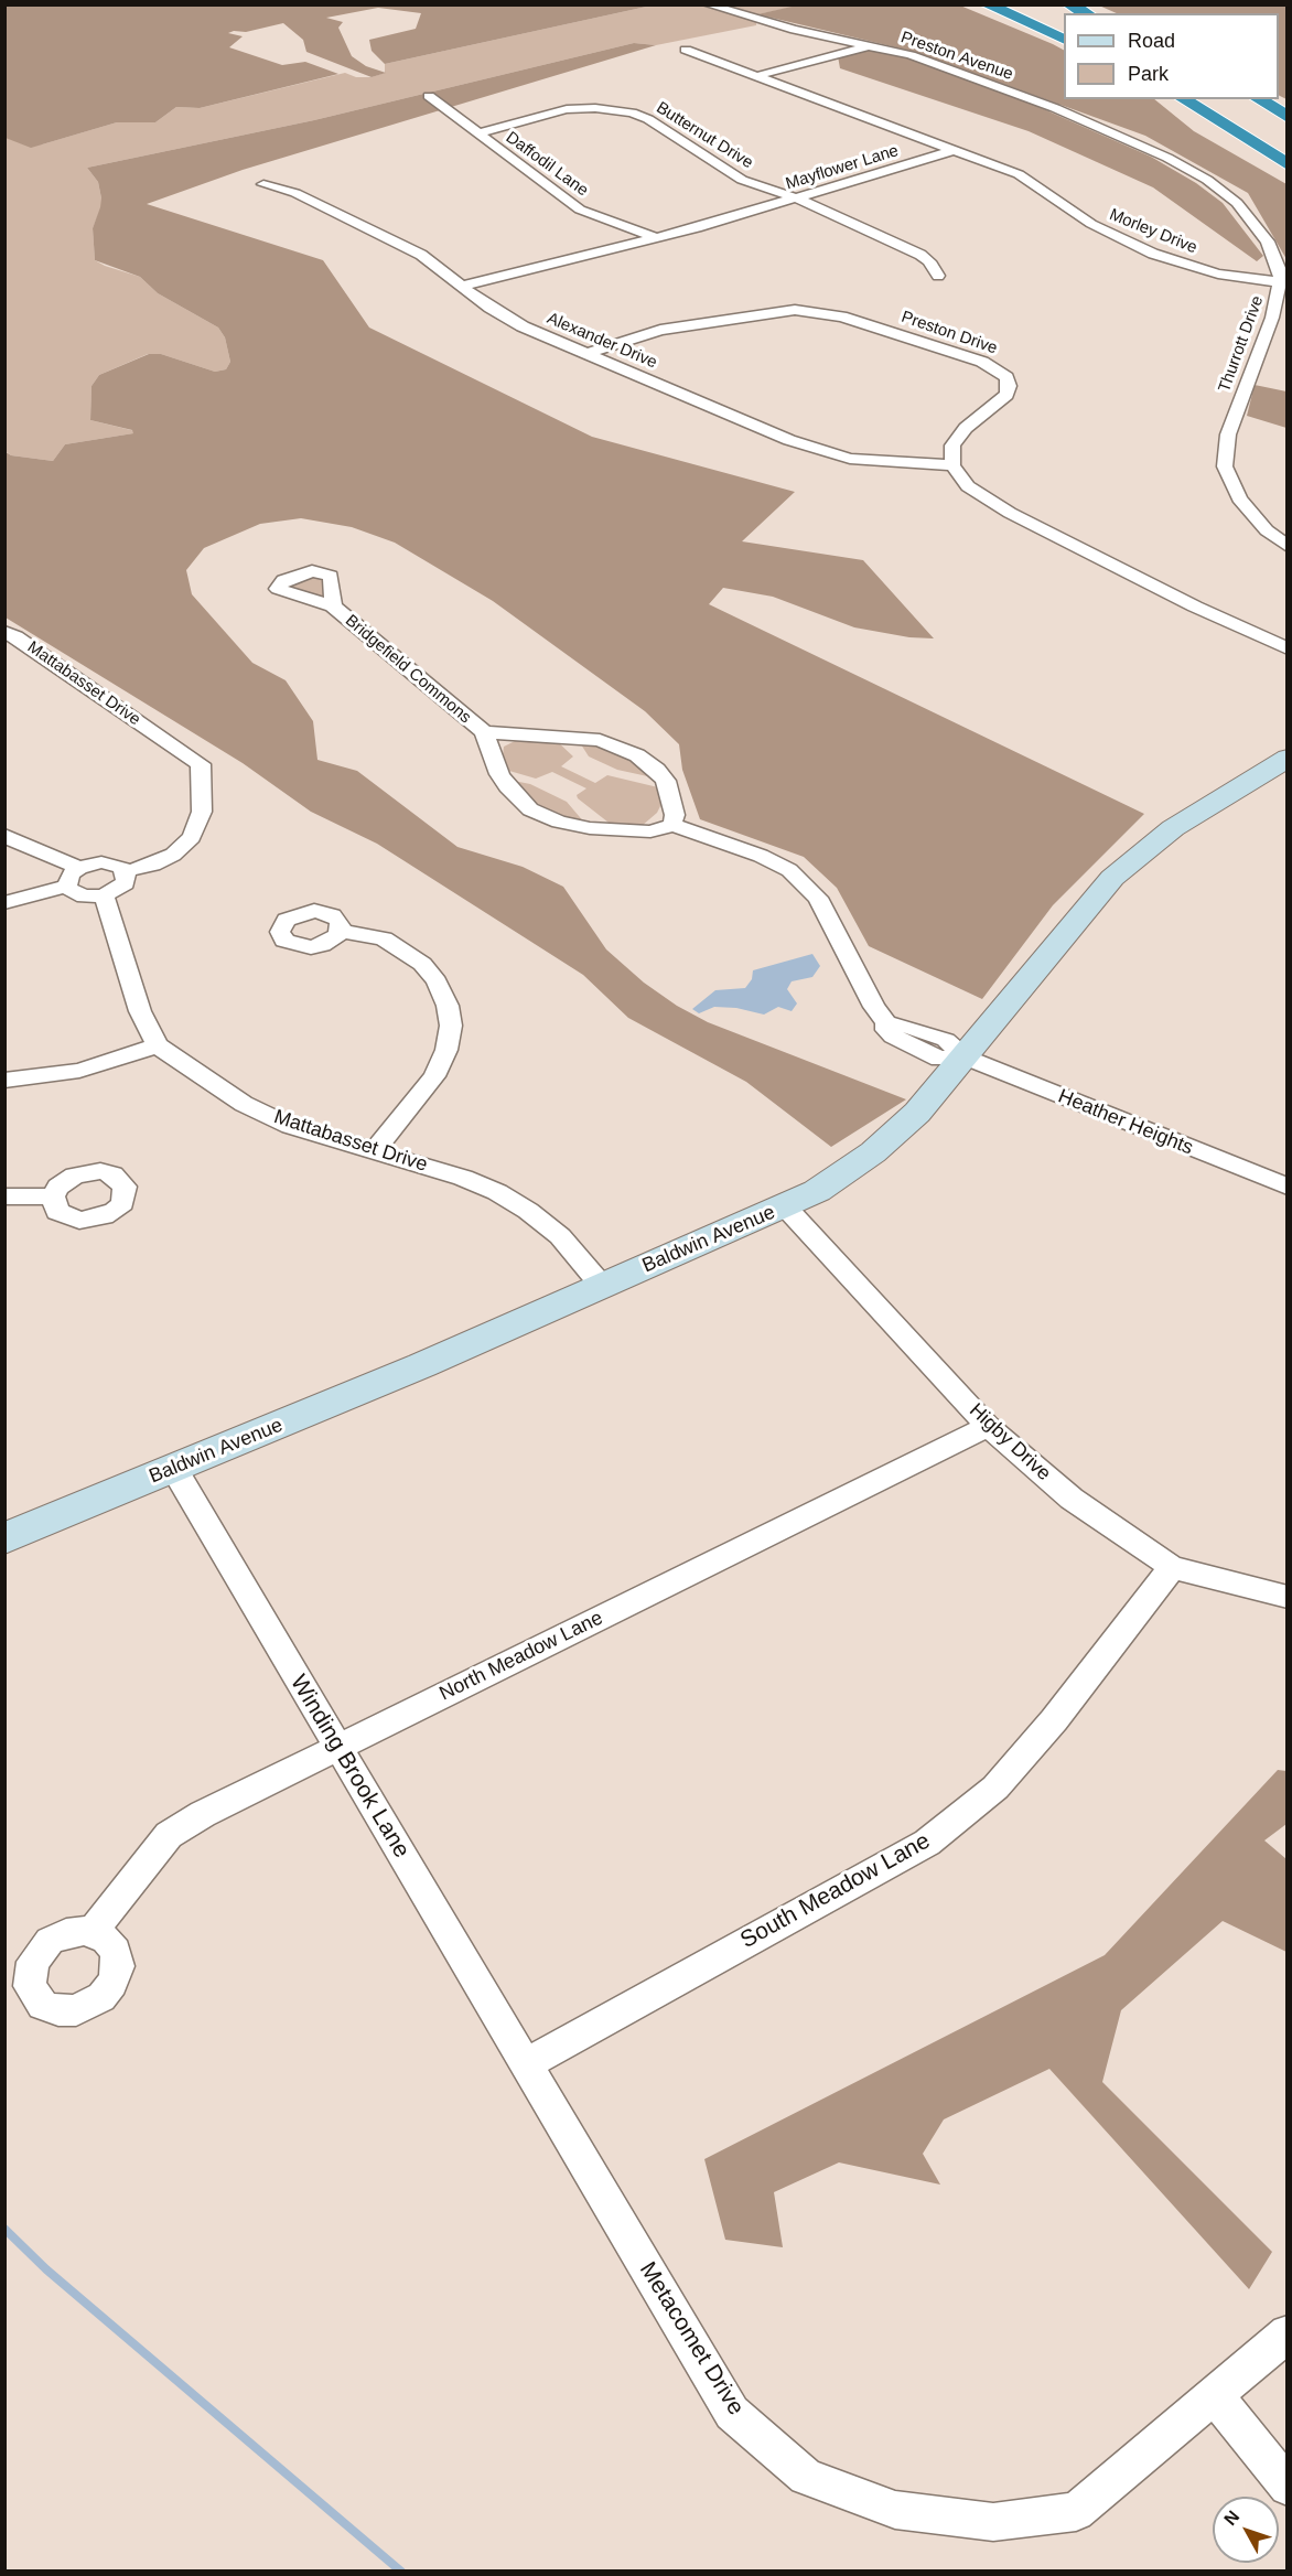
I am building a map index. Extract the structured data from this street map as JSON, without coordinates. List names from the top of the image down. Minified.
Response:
{"streets":{"street":["Preston Avenue","Butternut Drive","Daffodil Lane","Mayflower Lane","Morley Drive","Preston Drive","Alexander Drive","Thurrott Drive","Bridgefield Commons","Mattabasset Drive","Heather Heights","Baldwin Avenue","Higby Drive","North Meadow Lane","Winding Brook Lane","South Meadow Lane","Metacomet Drive"]},"crossings":[["Preston Avenue","Thurrott Drive"],["Butternut Drive","Daffodil Lane"],["Butternut Drive","Mayflower Lane"],["Daffodil Lane","Mayflower Lane"],["Mayflower Lane","Morley Drive"],["Mayflower Lane","Alexander Drive"],["Morley Drive","Thurrott Drive"],["Preston Drive","Alexander Drive"],["Mattabasset Drive","Baldwin Avenue"],["Heather Heights","Baldwin Avenue"],["Baldwin Avenue","Higby Drive"],["Baldwin Avenue","Winding Brook Lane"],["Higby Drive","North Meadow Lane"],["Higby Drive","South Meadow Lane"],["North Meadow Lane","Winding Brook Lane"],["Winding Brook Lane","South Meadow Lane"],["Winding Brook Lane","Metacomet Drive"],["South Meadow Lane","Metacomet Drive"]],"legend":["Road","Park"],"north":"top left"}
